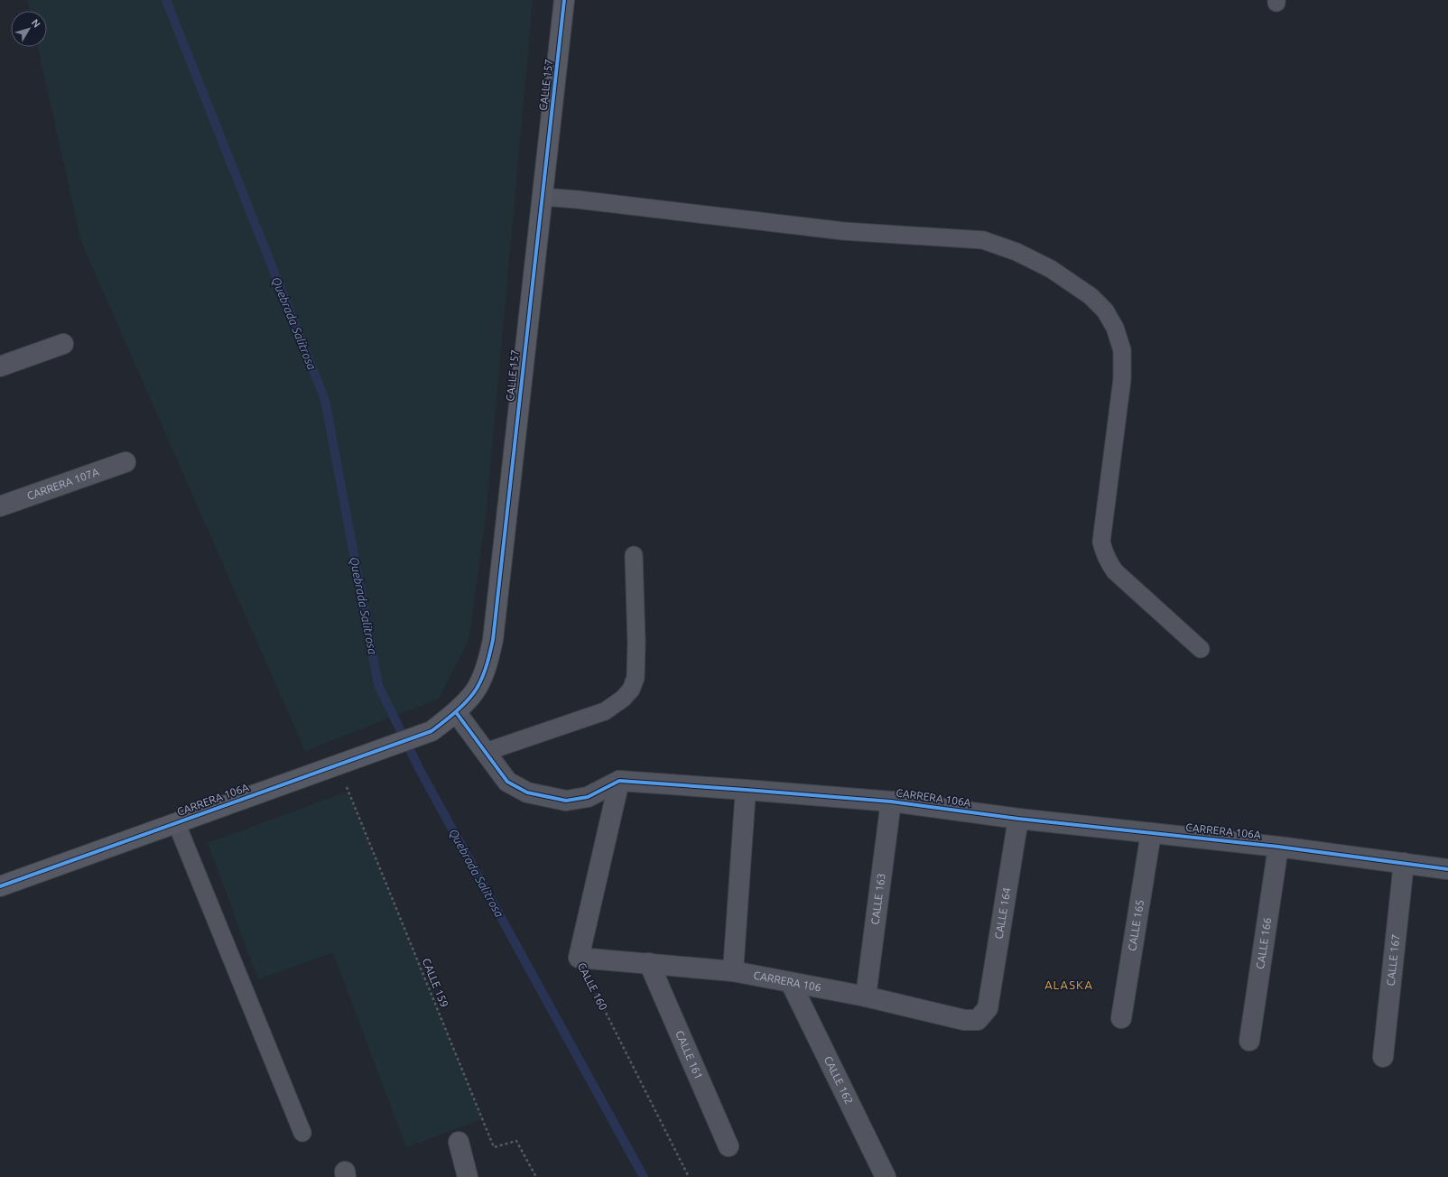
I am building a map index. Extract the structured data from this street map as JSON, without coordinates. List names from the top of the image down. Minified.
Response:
{"streets":{"street":["CALLE 157","CARRERA 107A","CARRERA 106A","CALLE 163","CALLE 164","CALLE 165","CALLE 166","CALLE 167","CARRERA 106","CALLE 160","CALLE 161","CALLE 162"],"path":["CALLE 159"]},"crossings":[["CALLE 157","CARRERA 106A"],["CARRERA 106A","CALLE 163"],["CARRERA 106A","CALLE 164"],["CARRERA 106A","CALLE 165"],["CARRERA 106A","CALLE 166"],["CARRERA 106A","CALLE 167"],["CARRERA 106A","CALLE 159"],["CARRERA 106A","CALLE 160"],["CALLE 163","CARRERA 106"],["CALLE 164","CARRERA 106"],["CARRERA 106","CALLE 160"],["CARRERA 106","CALLE 161"],["CARRERA 106","CALLE 162"]],"districts":["ALASKA"],"water":["Quebrada Salitrosa"],"north":"top right"}
